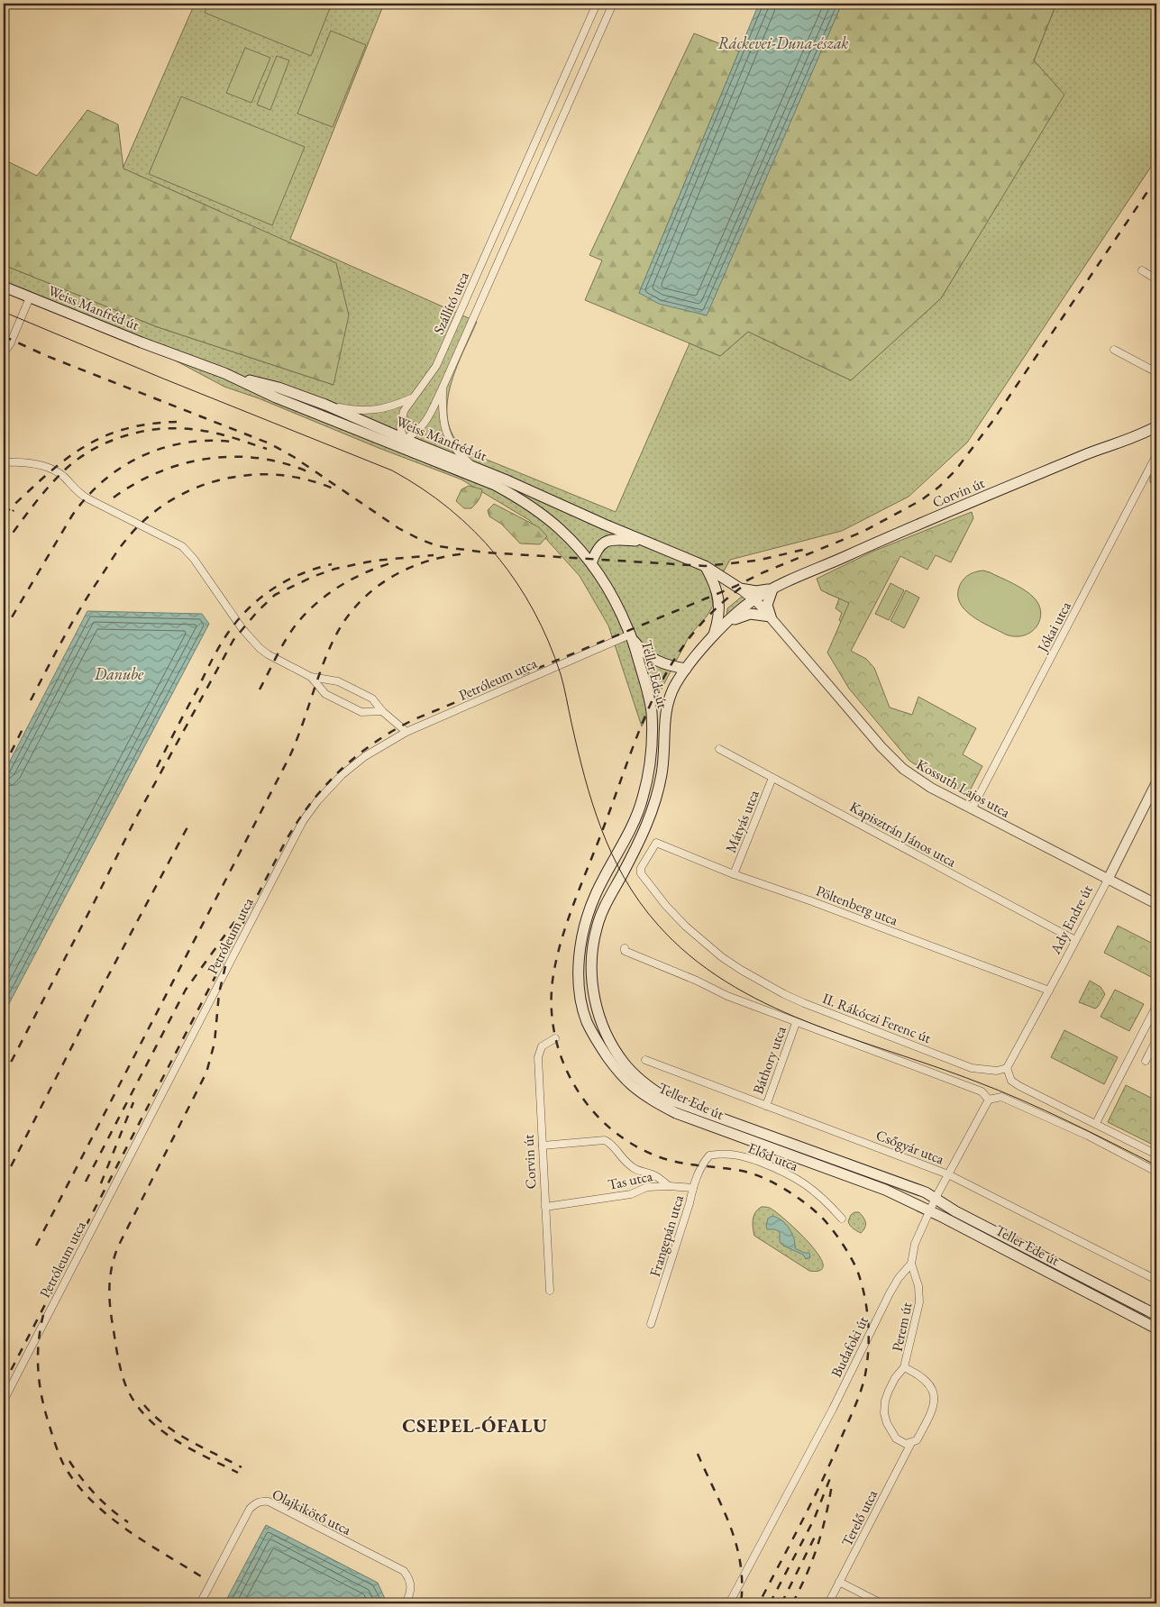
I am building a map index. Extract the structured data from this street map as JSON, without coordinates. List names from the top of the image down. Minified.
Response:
{"streets":{"main road":["Weiss Manfréd út","Corvin út","Teller Ede út"],"street":["Szállító utca","Jókai utca","Petróleum utca","Kossuth Lajos utca","Mátyás utca","Kapisztrán János utca","Pöltenberg utca","Ady Endre út","II. Rákóczi Ferenc út","Báthory utca","Csőgyár utca","Előd utca","Tas utca","Frangepán utca","Perem út","Budafoki út","Olajkikötő utca","Terelő utca"]},"crossings":[["Szállító utca","Weiss Manfréd út"],["Weiss Manfréd út","Teller Ede út"],["Weiss Manfréd út","Petróleum utca"],["Weiss Manfréd út","Kossuth Lajos utca"],["Corvin út","Kossuth Lajos utca"],["Corvin út","Tas utca"],["Jókai utca","Kossuth Lajos utca"],["Teller Ede út","Petróleum utca"],["Teller Ede út","Budafoki út"],["Kossuth Lajos utca","Ady Endre út"],["Mátyás utca","Kapisztrán János utca"],["Mátyás utca","Pöltenberg utca"],["Kapisztrán János utca","Ady Endre út"],["Pöltenberg utca","Ady Endre út"],["Pöltenberg utca","II. Rákóczi Ferenc út"],["Ady Endre út","II. Rákóczi Ferenc út"],["Báthory utca","Csőgyár utca"],["Csőgyár utca","Budafoki út"],["Előd utca","Frangepán utca"],["Tas utca","Frangepán utca"],["Perem út","Budafoki út"],["Perem út","Terelő utca"]],"districts":["CSEPEL-ÓFALU"],"water":["Ráckevei-Duna-észak","Danube"]}
